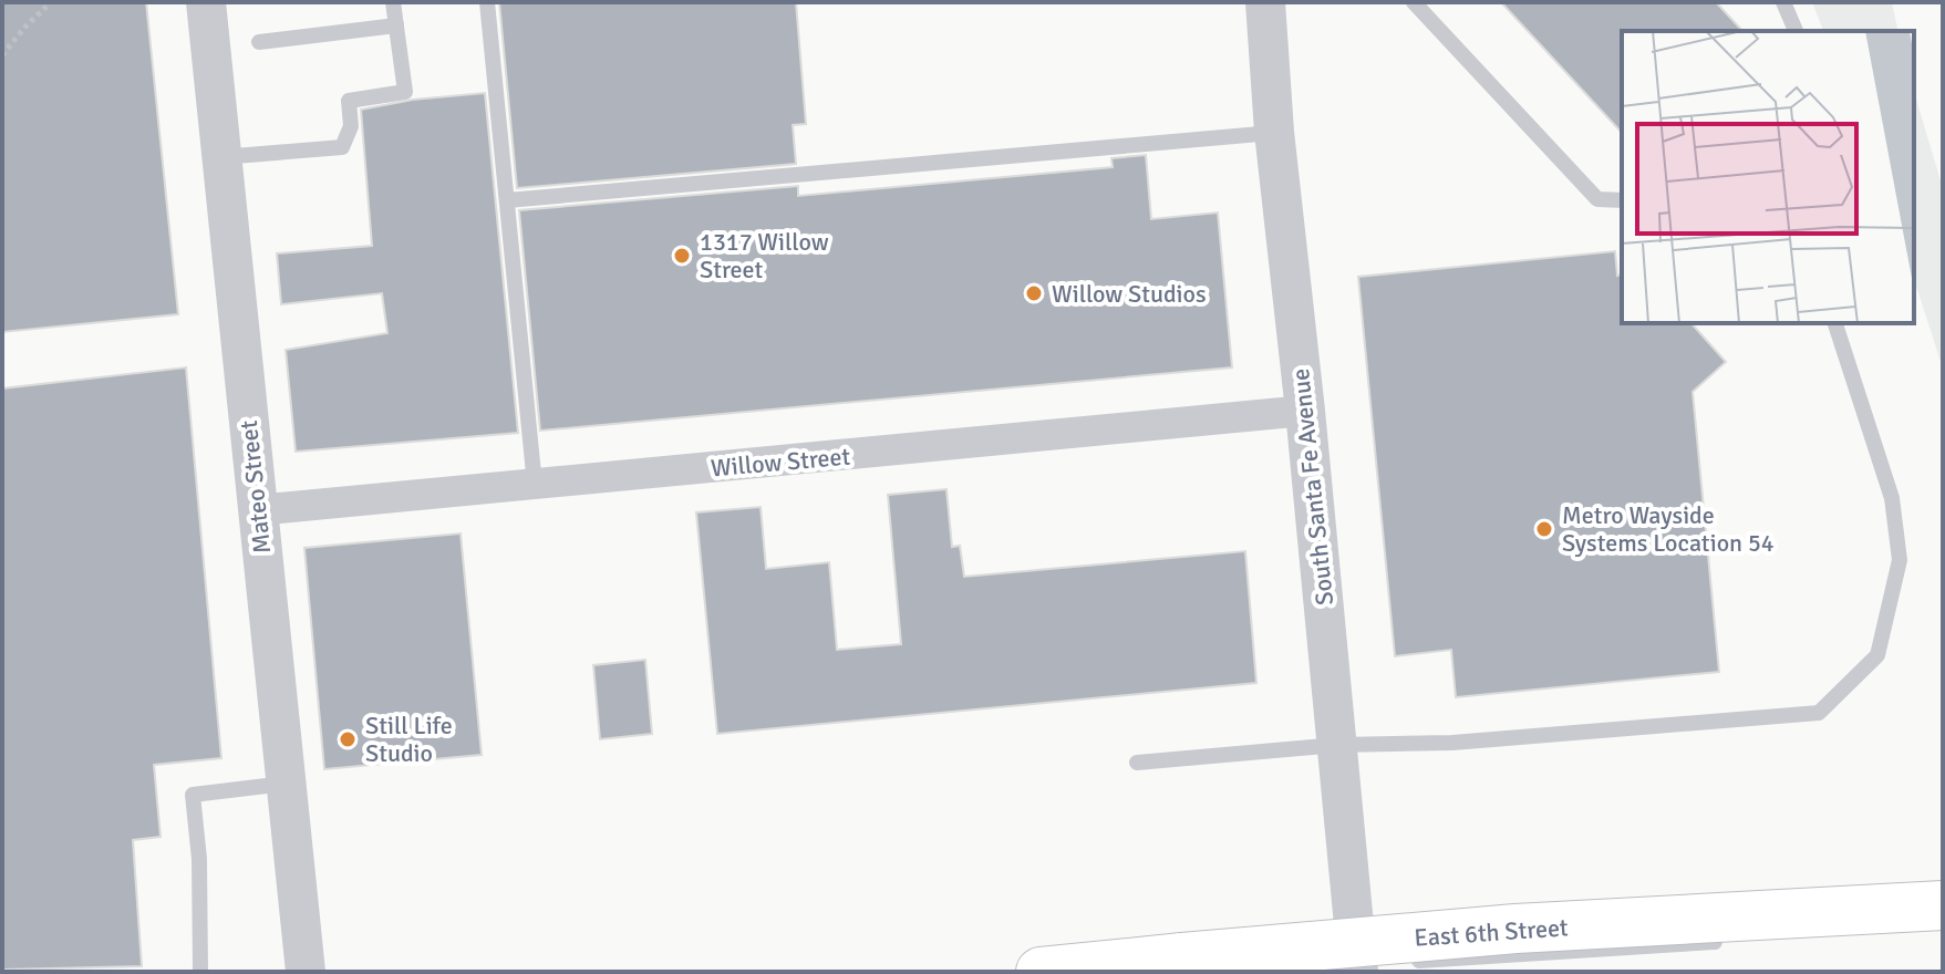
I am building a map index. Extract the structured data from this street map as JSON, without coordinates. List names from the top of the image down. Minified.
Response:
{"streets":{"main road":["East 6th Street"],"street":["Willow Street","Mateo Street","South Santa Fe Avenue"]},"crossings":[["Willow Street","Mateo Street"],["Willow Street","South Santa Fe Avenue"]],"places":["1317 Willow Street","Willow Studios","Metro Wayside Systems Location 54","Still Life Studio"]}
